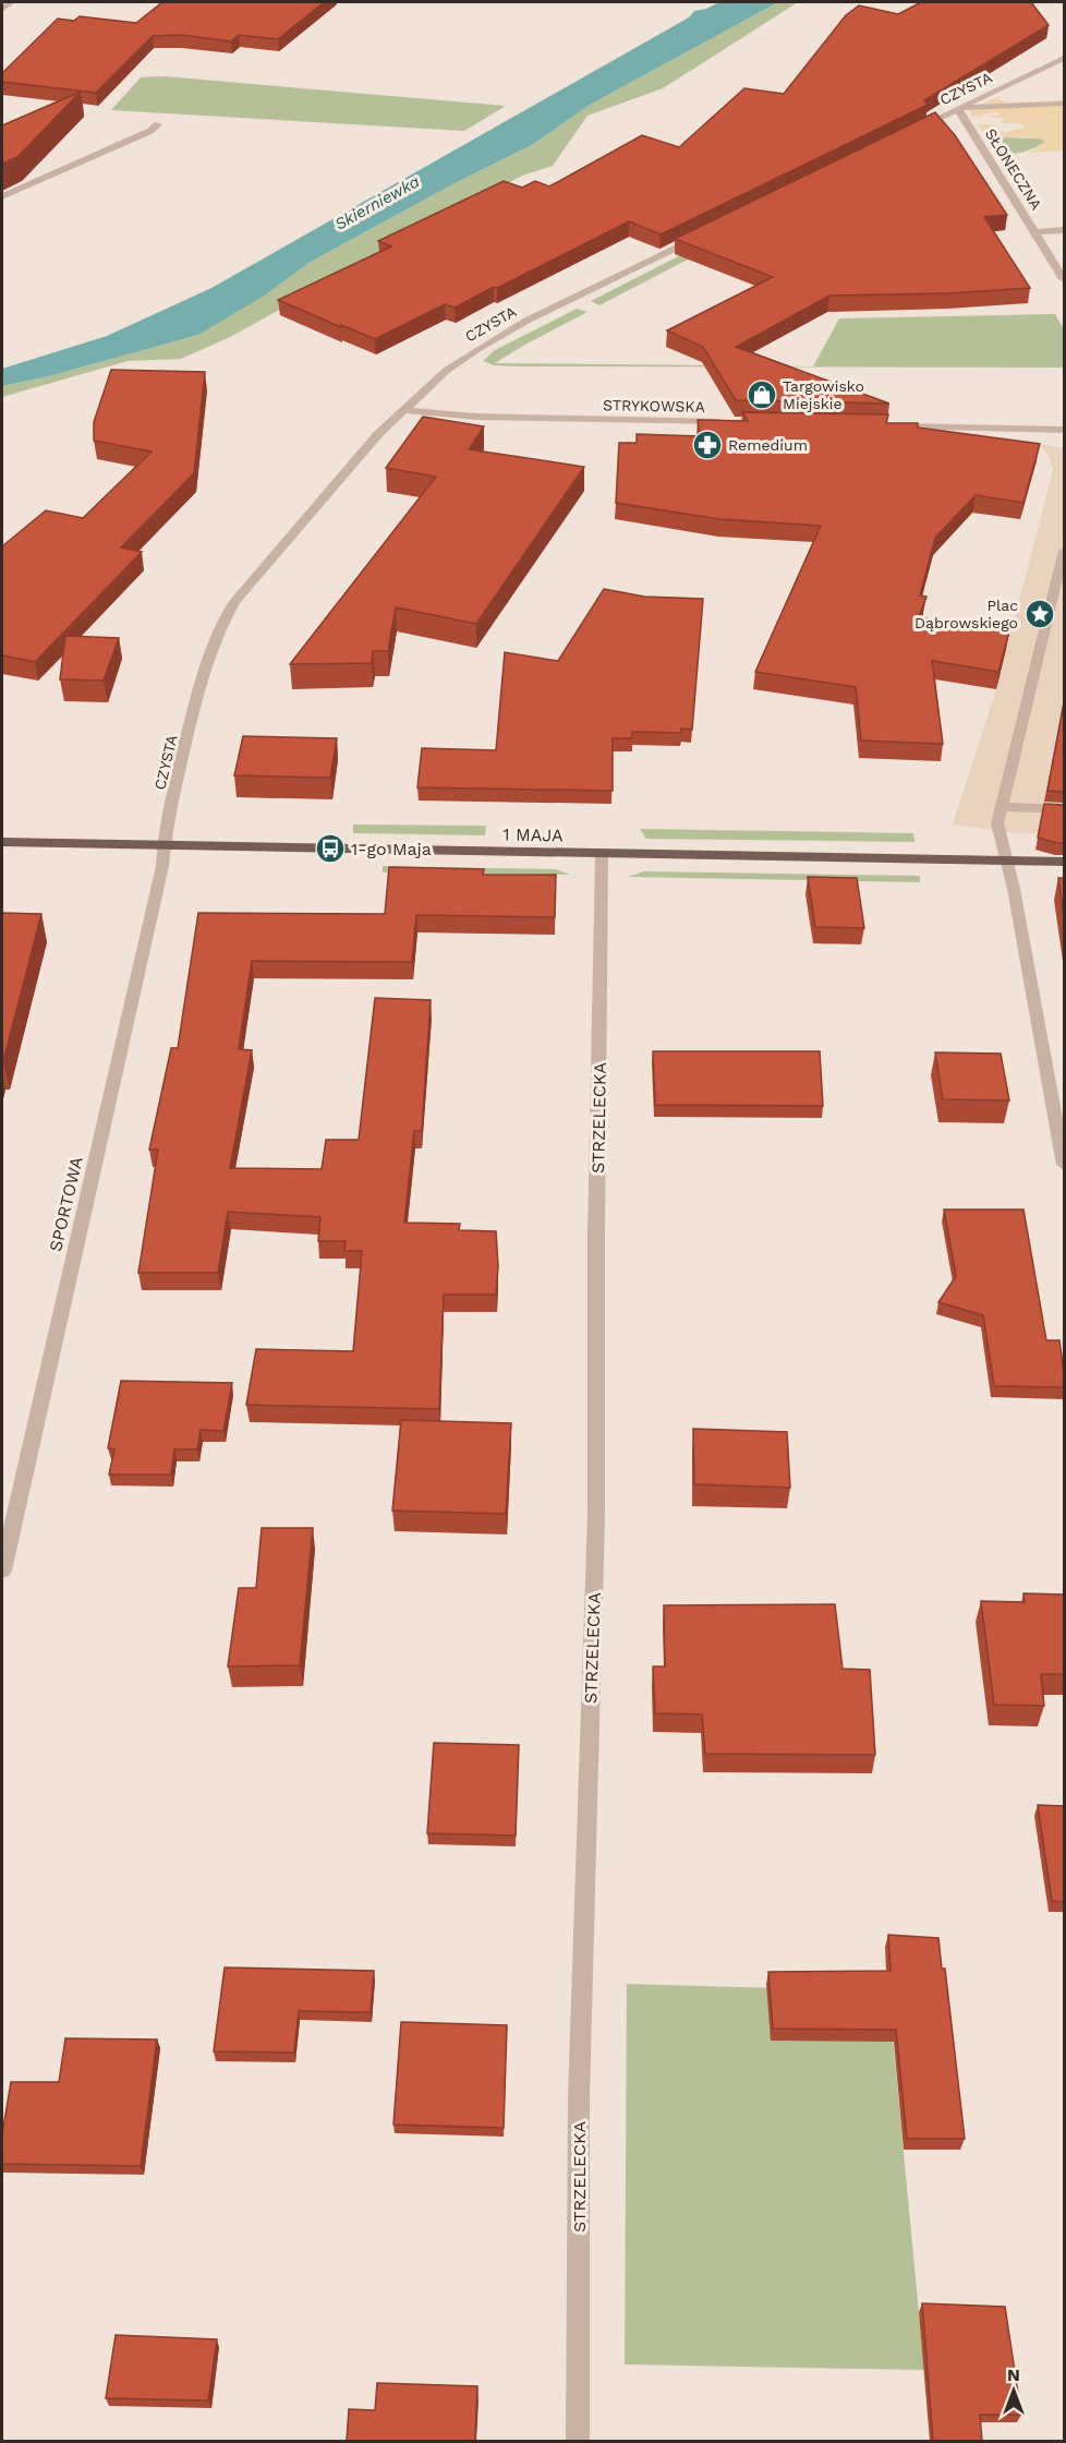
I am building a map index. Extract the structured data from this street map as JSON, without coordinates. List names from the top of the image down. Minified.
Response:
{"streets":{"main road":["1 MAJA"],"street":["CZYSTA","SŁONECZNA","STRYKOWSKA","STRZELECKA","SPORTOWA"]},"crossings":[["CZYSTA","SŁONECZNA"],["CZYSTA","STRYKOWSKA"],["CZYSTA","1 MAJA"],["CZYSTA","SPORTOWA"],["1 MAJA","STRZELECKA"],["1 MAJA","SPORTOWA"]],"water":["Skierniewka"],"places":{"shop":["Targowisko Miejskie"],"pharmacy":["Remedium"],"place":["Plac Dąbrowskiego"],"bus stop":["1-go Maja"]},"north":"top"}
